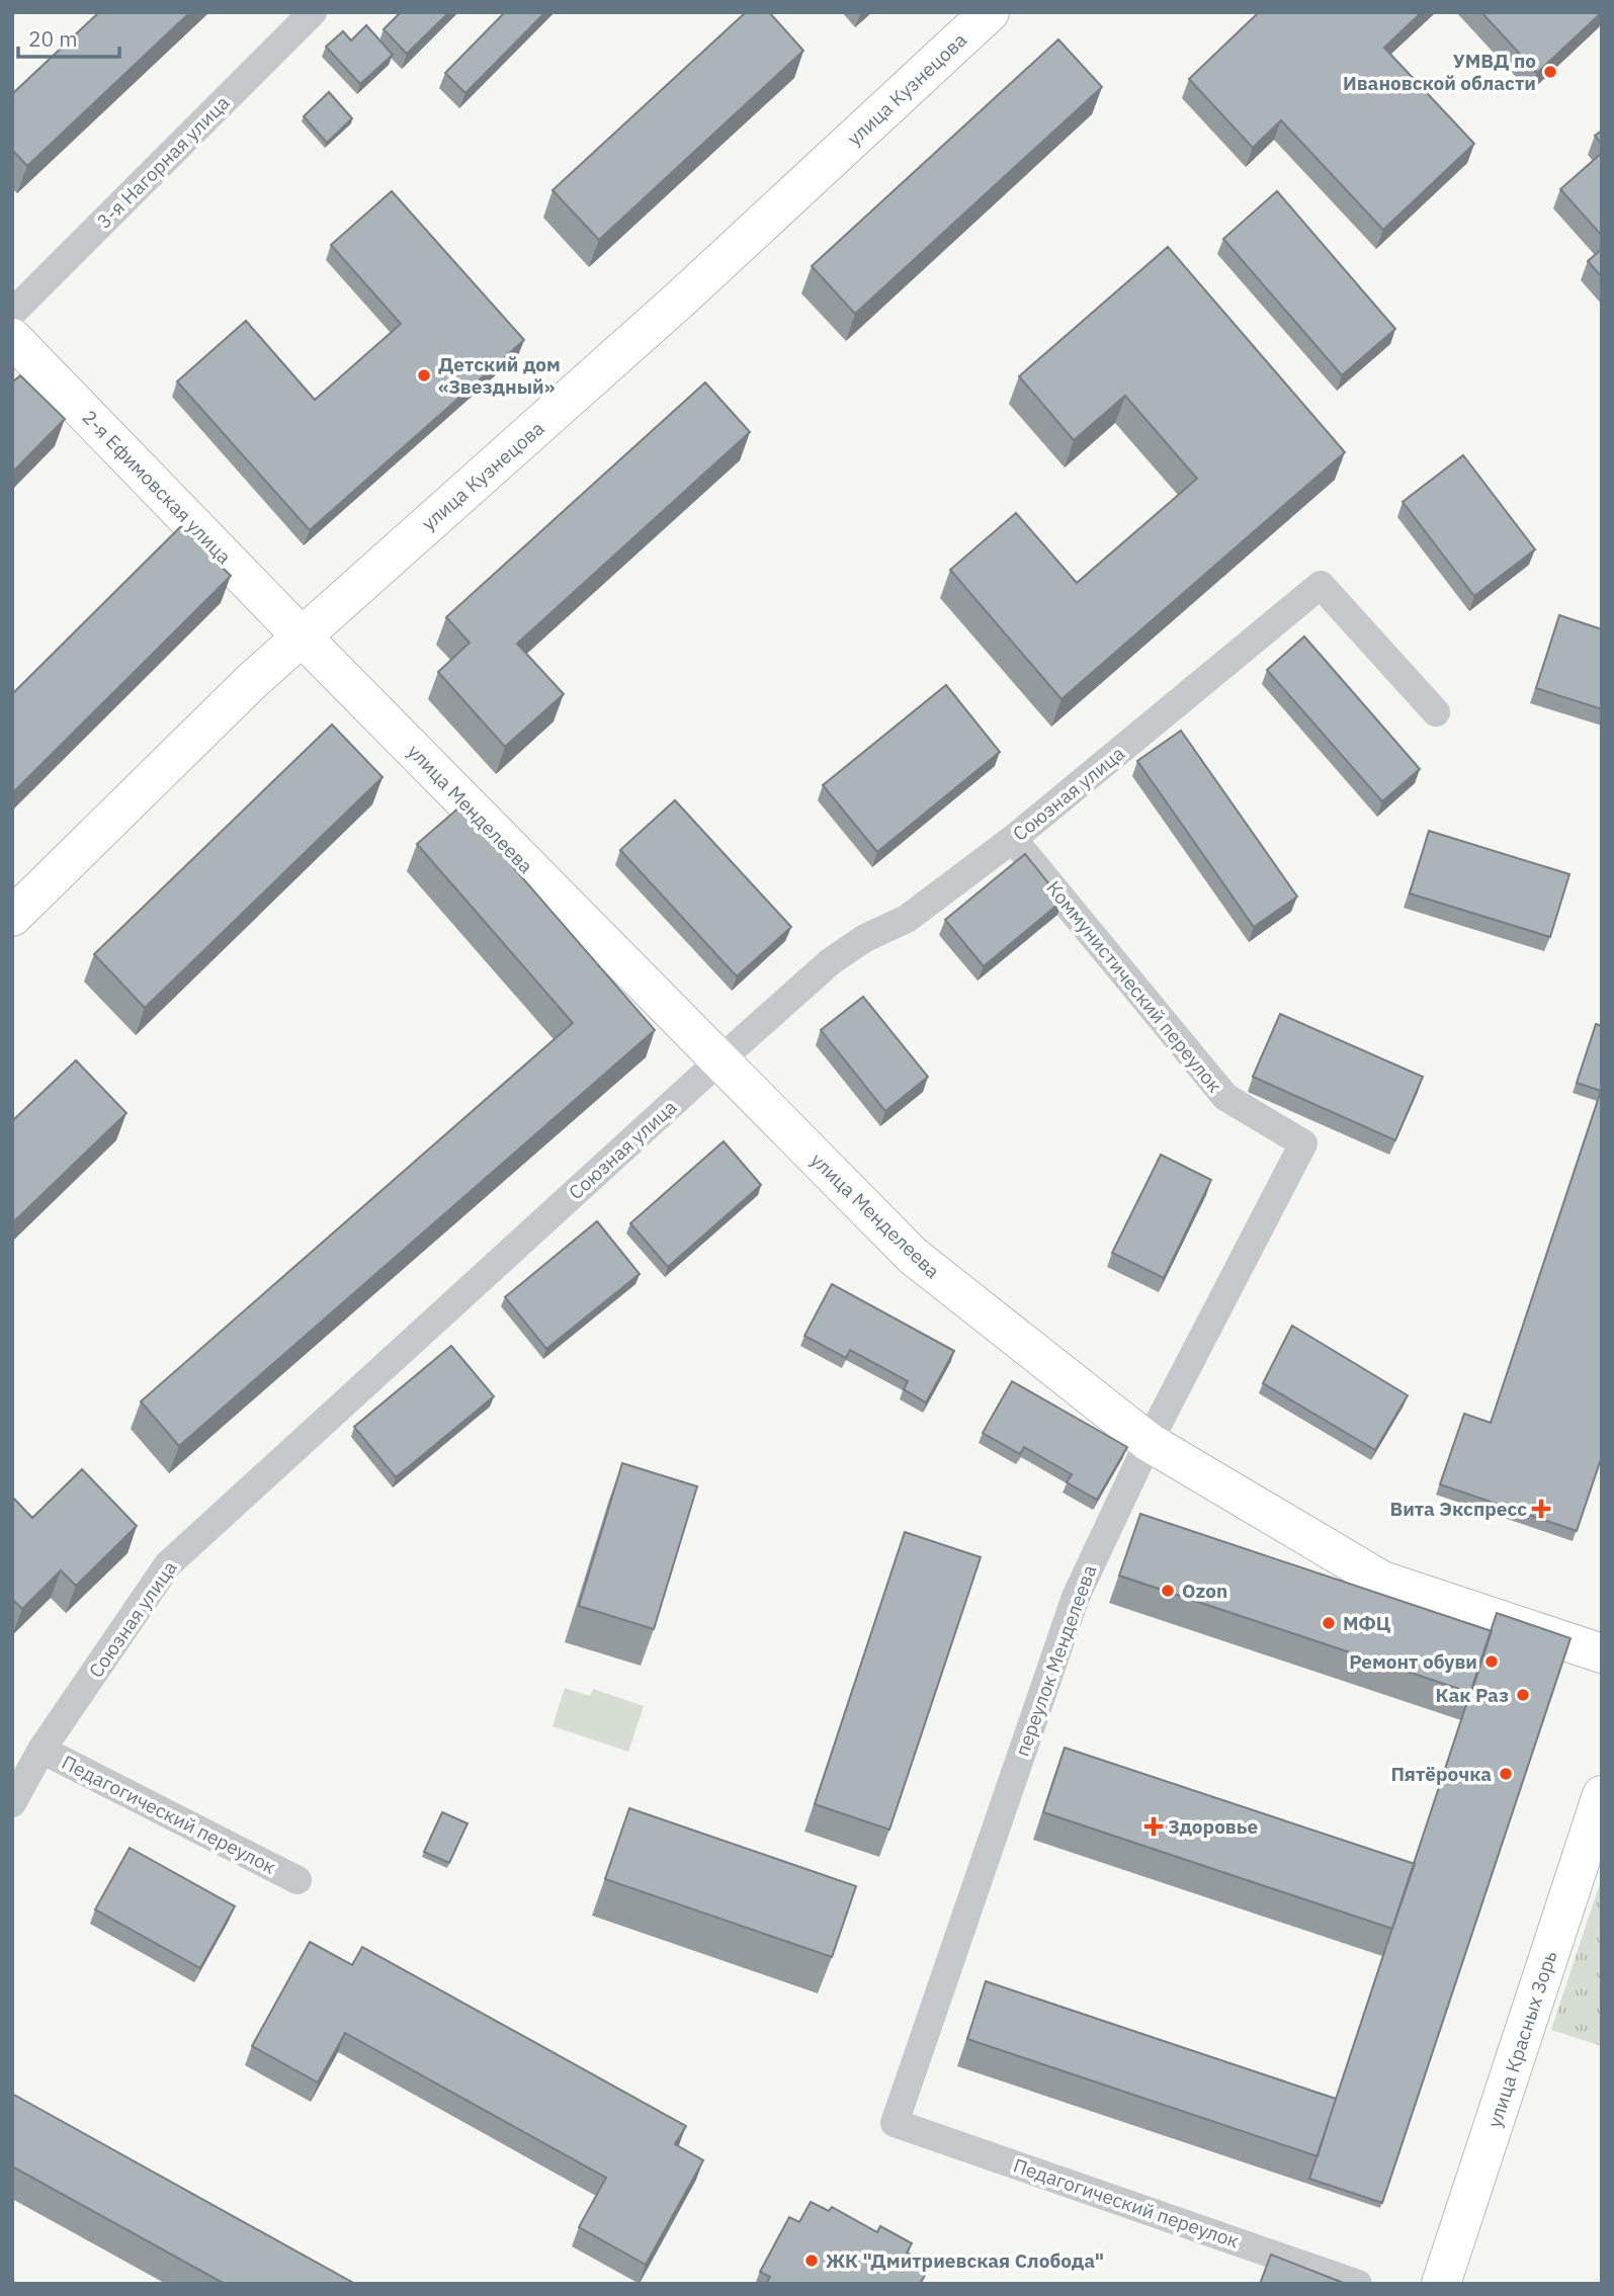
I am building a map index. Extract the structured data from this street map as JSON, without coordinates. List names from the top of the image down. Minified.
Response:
{"streets":{"street":["улица Кузнецова","3-я Нагорная улица","2-я Ефимовская улица","Союзная улица","улица Менделеева","Коммунистический переулок","переулок Менделеева","Педагогический переулок","улица Красных Зорь"]},"crossings":[["улица Кузнецова","2-я Ефимовская улица"],["улица Кузнецова","улица Менделеева"],["2-я Ефимовская улица","улица Менделеева"],["Союзная улица","улица Менделеева"],["Союзная улица","Коммунистический переулок"],["Союзная улица","Педагогический переулок"],["улица Менделеева","переулок Менделеева"],["Коммунистический переулок","переулок Менделеева"],["переулок Менделеева","Педагогический переулок"]],"places":{"other":["УМВД по Ивановской области","Детский дом «Звездный»","Ozon","МФЦ","Ремонт обуви","Как Раз","Пятёрочка","ЖК \"Дмитриевская Слобода\""],"health":["Вита Экспресс","Здоровье"]},"scale_bar":"20 m"}
